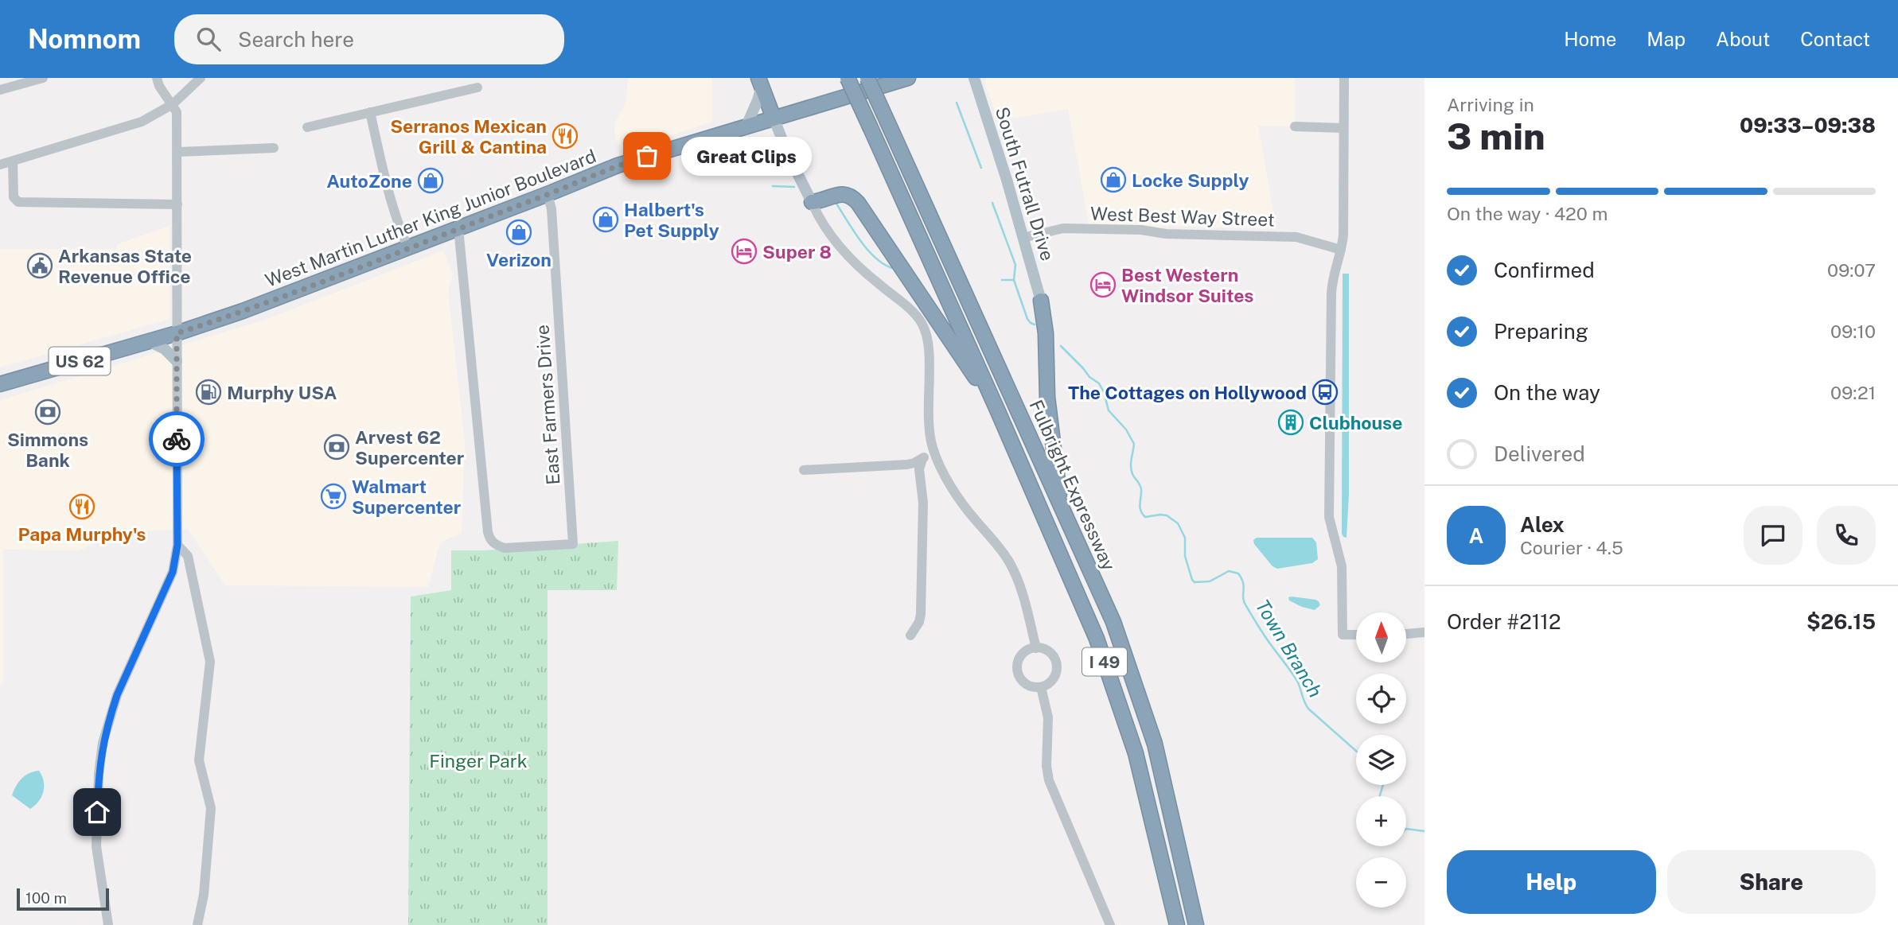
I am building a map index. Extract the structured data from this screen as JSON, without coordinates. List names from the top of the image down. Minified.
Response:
{"streets":{"highway":["West Martin Luther King Junior Boulevard","US 62","Fulbright Expressway","I 49"],"main road":["South Futrall Drive"],"street":["West Best Way Street","East Farmers Drive"]},"crossings":[["South Futrall Drive","West Best Way Street"],["West Martin Luther King Junior Boulevard","East Farmers Drive"]],"water":["Town Branch"],"parks":["Finger Park"],"places":{"restaurant":["Serranos Mexican Grill & Cantina","Papa Murphy's"],"other":["Great Clips"],"shop":["Locke Supply","AutoZone","Halbert's Pet Supply","Verizon"],"hotel":["Super 8","Best Western Windsor Suites"],"public building":["Arkansas State Revenue Office"],"fuel station":["Murphy USA"],"bus stop":["The Cottages on Hollywood"],"bank":["Simmons Bank","Arvest 62 Supercenter"],"building":["Clubhouse"],"supermarket":["Walmart Supercenter"]},"scale_bar":"100 m","north":"top","page":{"header":"Nomnom","search":"Search here","nav":["Home","Map","About","Contact"],"heading":["3 min","Arriving in","09:33–09:38"],"panel":["Alex","Courier · 4.5","Order #2112","$26.15"],"bubble":"Great Clips","bar":"On the way · 420 m","list":[["Confirmed","09:07"],["Preparing","09:10"],["On the way","09:21"],"Delivered"],"round":"A","map_buttons":["+","−"],"buttons":["Help","Share"],"scale":"100 m"}}
